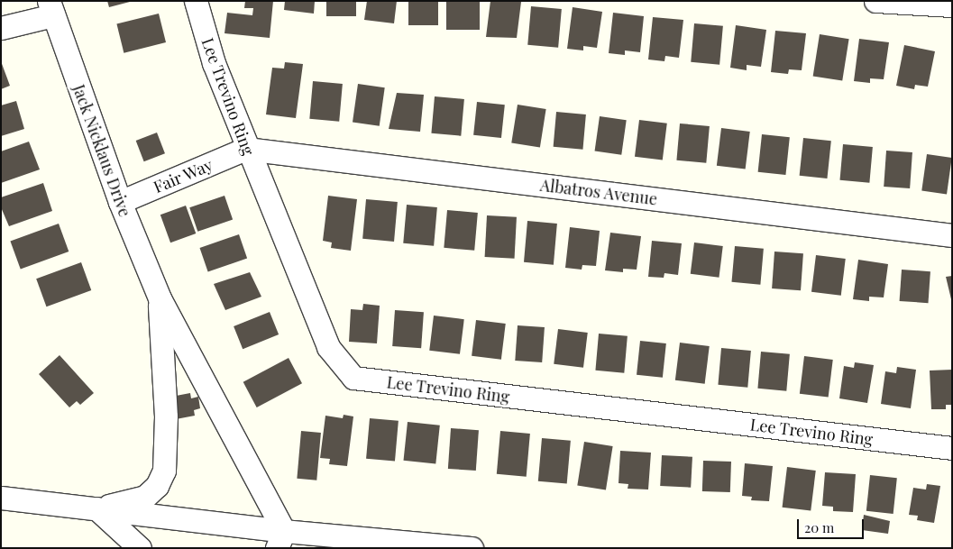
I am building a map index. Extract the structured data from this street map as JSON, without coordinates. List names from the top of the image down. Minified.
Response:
{"streets":{"street":["Lee Trevino Ring","Jack Nicklaus Drive","Fair Way","Albatros Avenue"]},"crossings":[["Lee Trevino Ring","Fair Way"],["Lee Trevino Ring","Albatros Avenue"],["Jack Nicklaus Drive","Fair Way"],["Fair Way","Albatros Avenue"]],"scale_bar":"20 m"}
